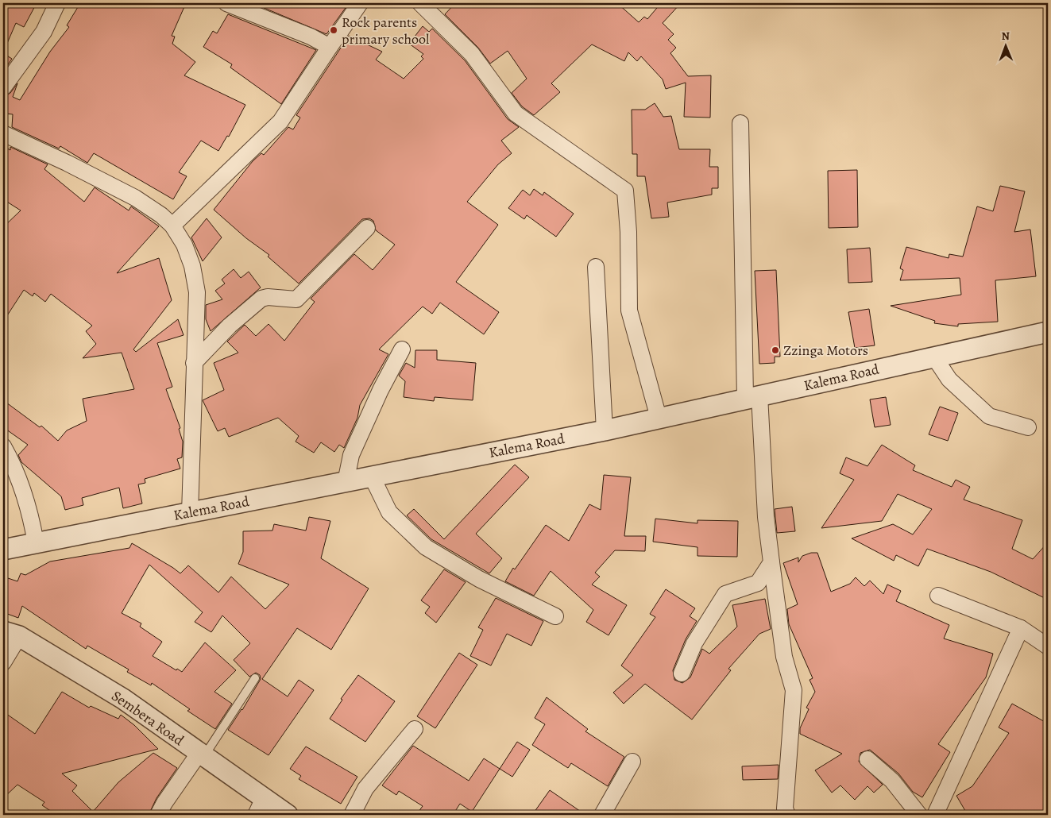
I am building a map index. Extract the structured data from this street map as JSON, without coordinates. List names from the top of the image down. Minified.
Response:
{"streets":{"street":["Kalema Road","Sembera Road"]},"places":["Rock parents primary school","Zzinga Motors"],"north":"top"}
